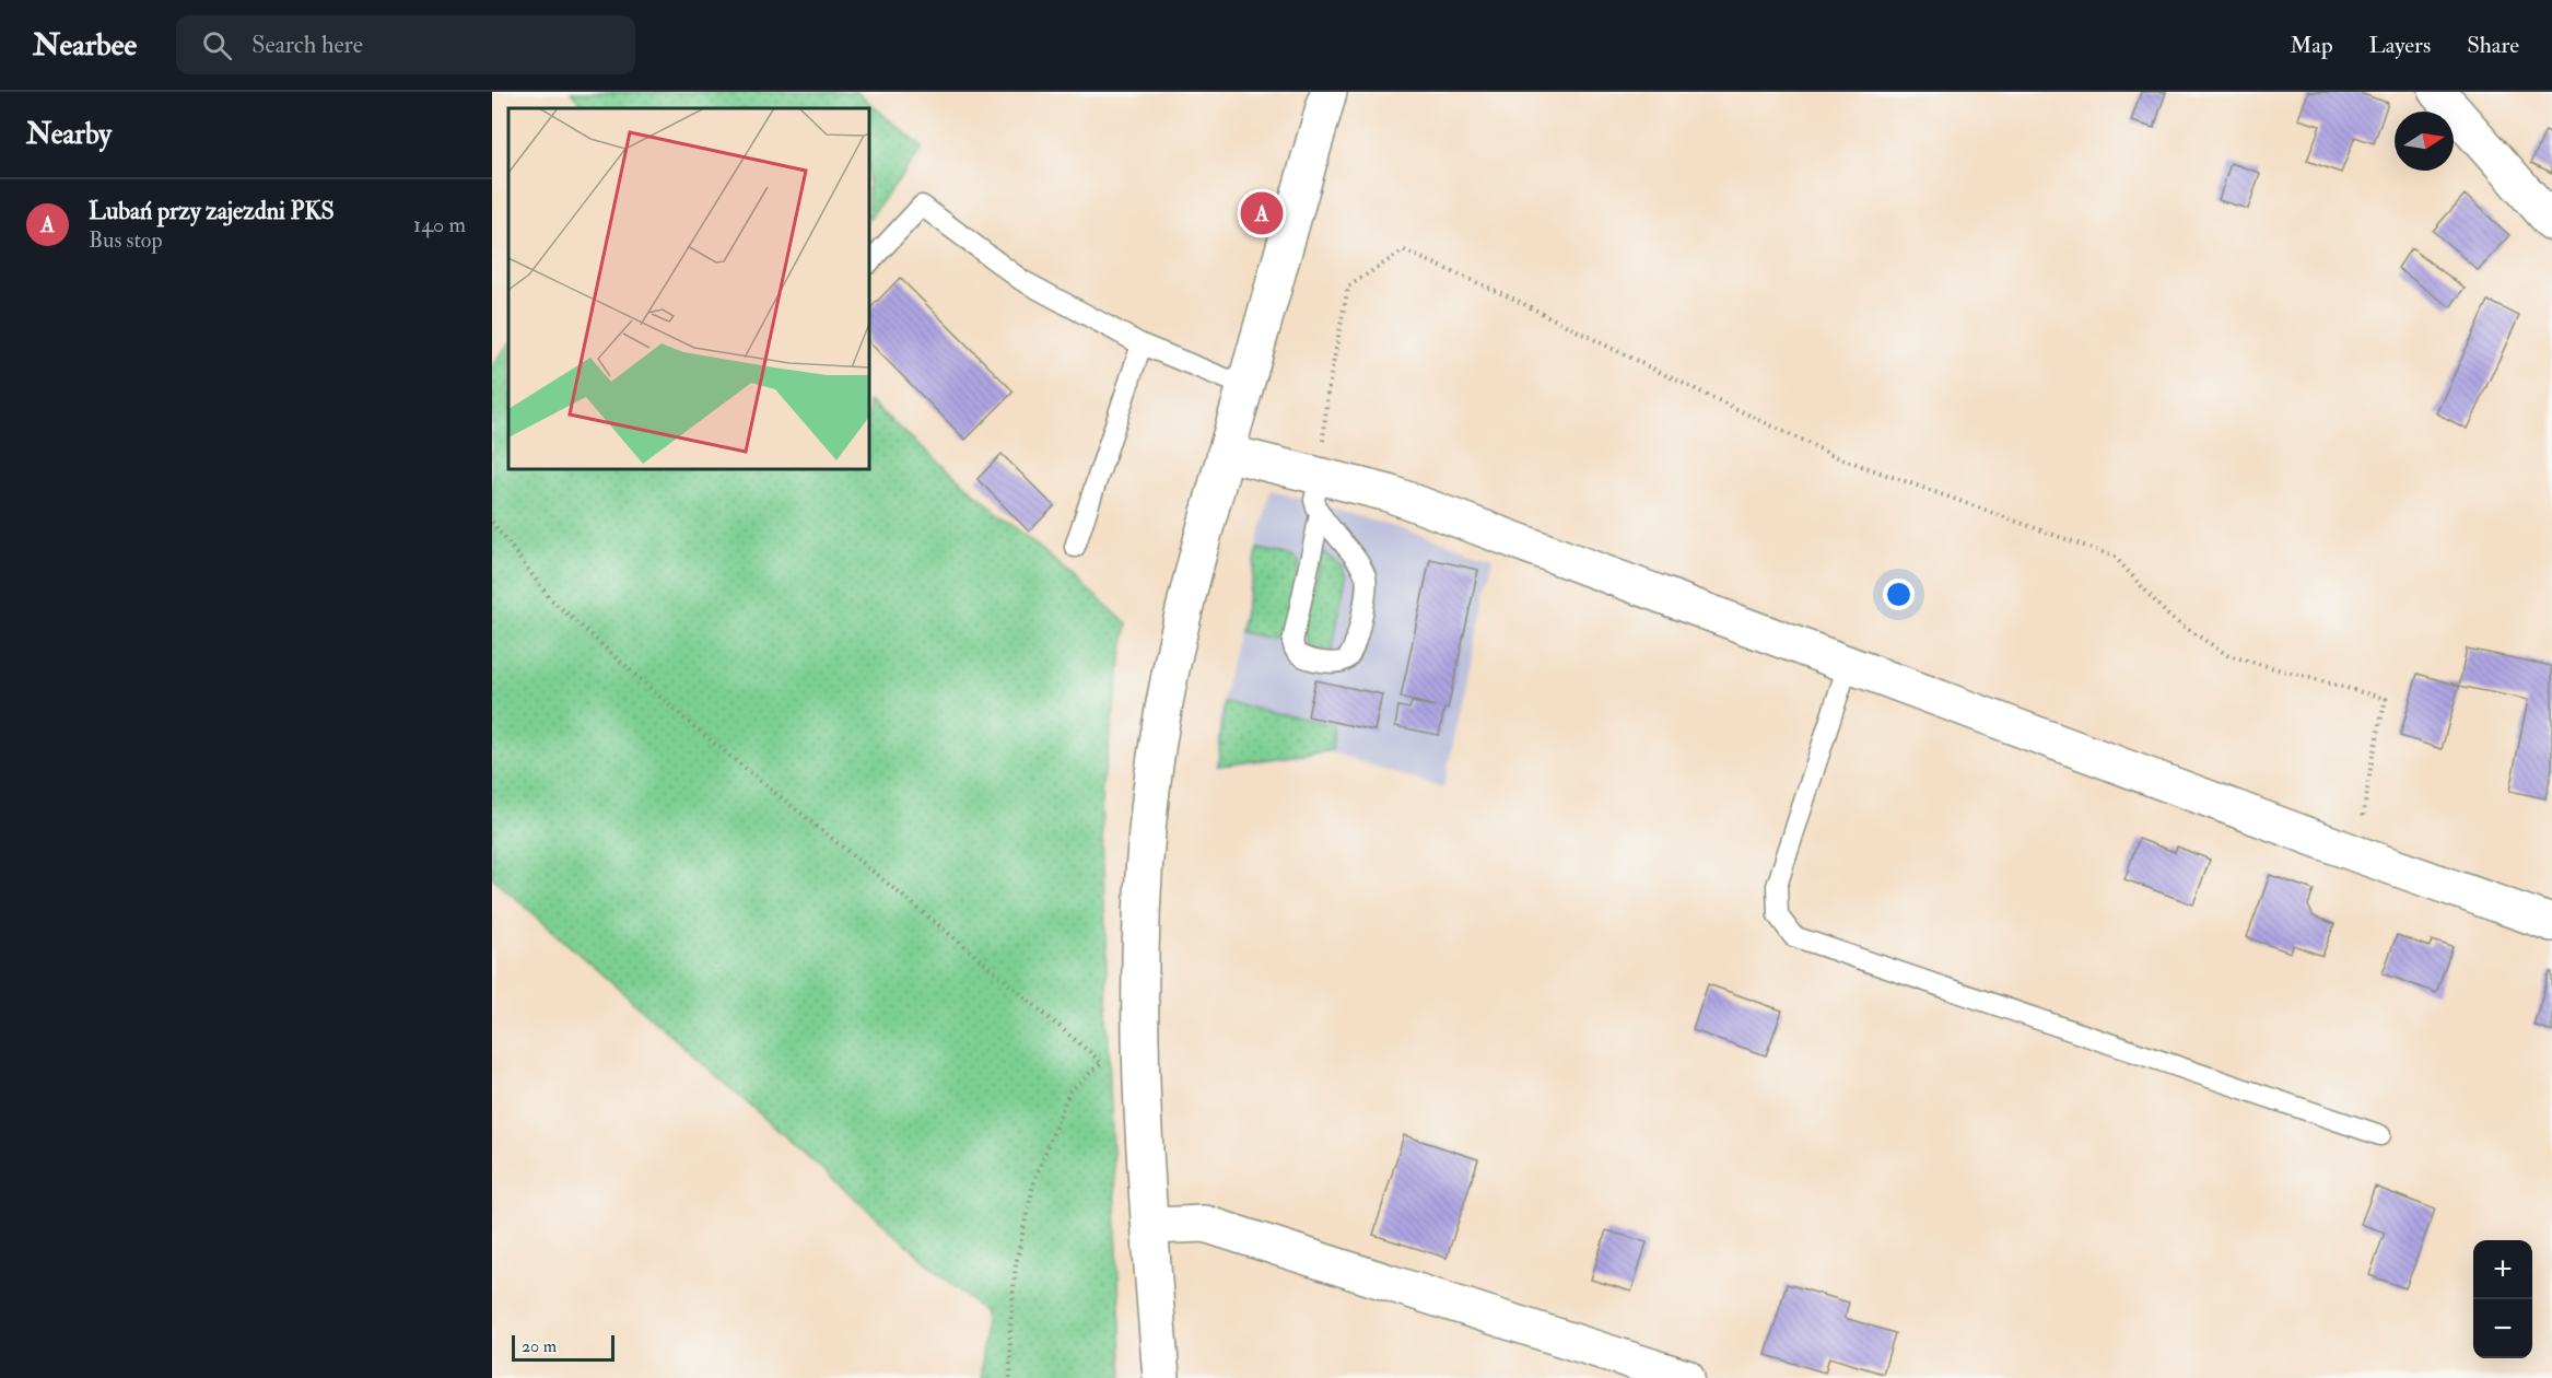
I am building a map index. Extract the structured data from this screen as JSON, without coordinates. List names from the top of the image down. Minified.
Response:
{"scale_bar":"20 m","north":"right","page":{"header":"Nearbee","search":"Search here","nav":["Map","Layers","Share"],"heading":"Nearby","list":[{"mark":"A","name":"Lubań przy zajezdni PKS","note":"Bus stop","value":"140 m"}],"pins":"A","map_buttons":["+","−"],"scale":"20 m"}}
